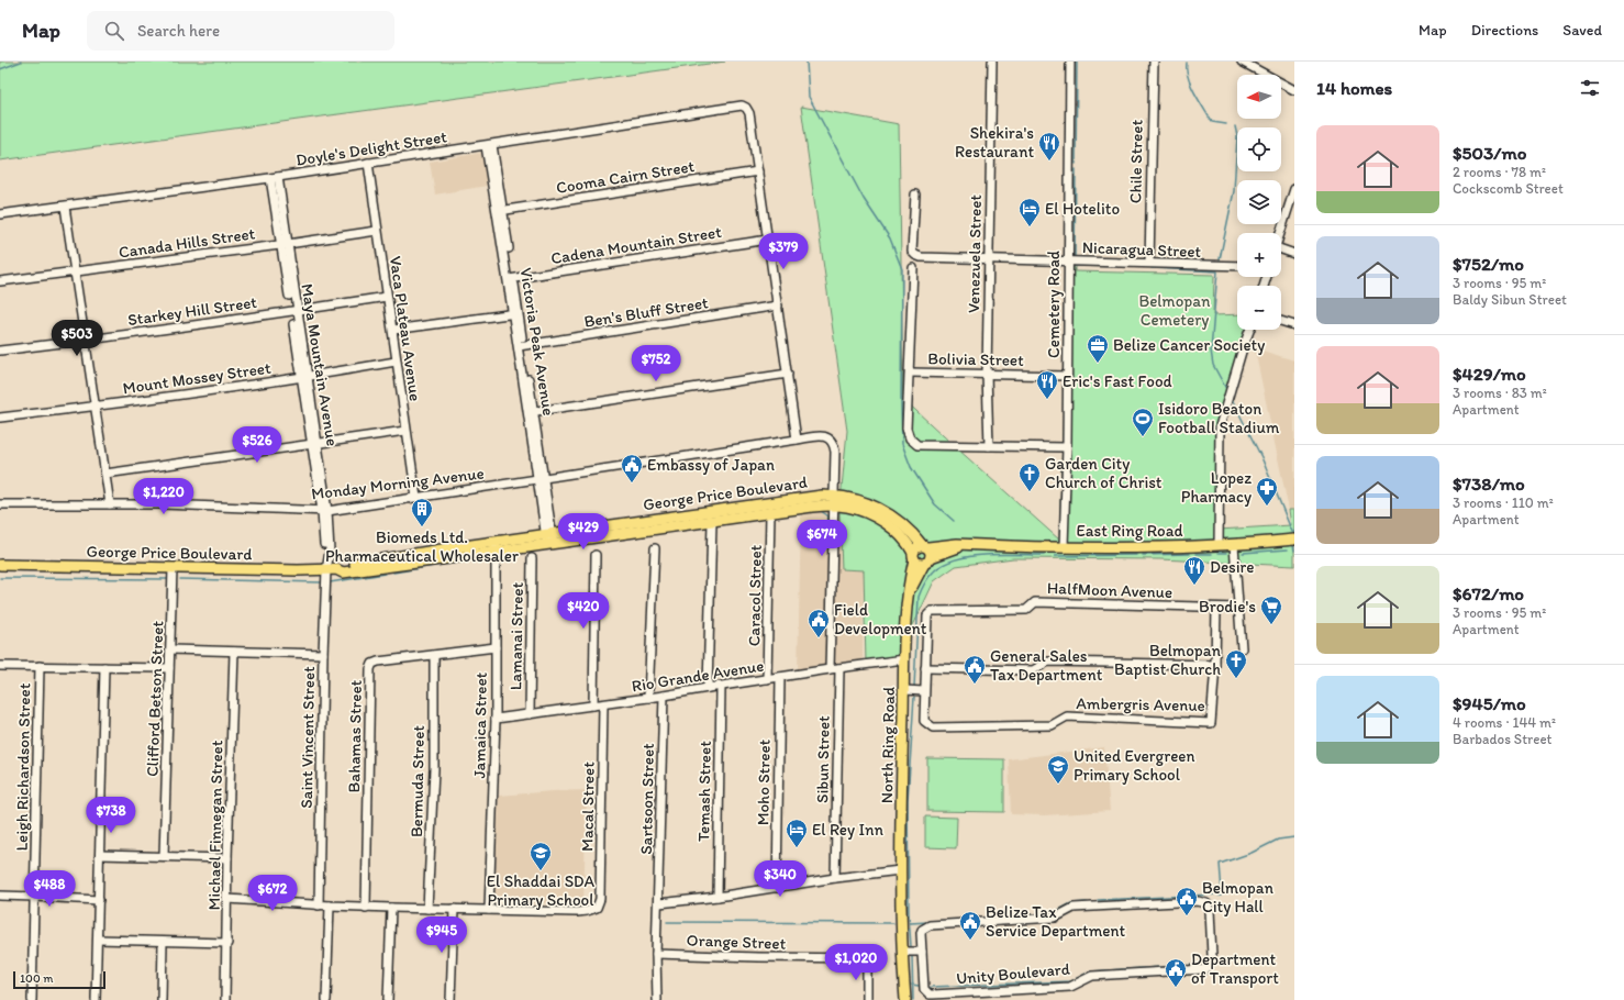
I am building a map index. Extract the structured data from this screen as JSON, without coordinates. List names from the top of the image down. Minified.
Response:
{"streets":{"main road":["George Price Boulevard","East Ring Road","North Ring Road"],"street":["Doyle's Delight Street","Chile Street","Cooma Cairn Street","Canada Hills Street","Cadena Mountain Street","Nicaragua Street","Venezuela Street","Cemetery Road","Starkey Hill Street","Ben's Bluff Street","Vaca Plateau Avenue","Victoria Peak Avenue","Bolivia Street","Maya Mountain Avenue","Mount Mossey Street","Monday Morning Avenue","HalfMoon Avenue","Caracol Street","Lamanai Street","Rio Grande Avenue","Clifford Betson Street","Ambergris Avenue","Jamaica Street","Bahamas Street","Saint Vincent Street","Sibun Street","Leigh Richardson Street","Bermuda Street","Moho Street","Temash Street","Sartsoon Street","Macal Street","Michael Finnegan Street","Orange Street","Unity Boulevard"]},"crossings":[["Doyle's Delight Street","Cooma Cairn Street"],["Doyle's Delight Street","Vaca Plateau Avenue"],["Doyle's Delight Street","Victoria Peak Avenue"],["Doyle's Delight Street","Maya Mountain Avenue"],["Chile Street","Nicaragua Street"],["Cooma Cairn Street","Victoria Peak Avenue"],["Canada Hills Street","Vaca Plateau Avenue"],["Canada Hills Street","Maya Mountain Avenue"],["Cadena Mountain Street","Victoria Peak Avenue"],["Nicaragua Street","Venezuela Street"],["Nicaragua Street","Cemetery Road"],["Venezuela Street","Bolivia Street"],["Cemetery Road","Bolivia Street"],["Cemetery Road","East Ring Road"],["Starkey Hill Street","Vaca Plateau Avenue"],["Starkey Hill Street","Maya Mountain Avenue"],["Ben's Bluff Street","Victoria Peak Avenue"],["Vaca Plateau Avenue","Mount Mossey Street"],["Vaca Plateau Avenue","Monday Morning Avenue"],["Victoria Peak Avenue","Monday Morning Avenue"],["Victoria Peak Avenue","George Price Boulevard"],["Maya Mountain Avenue","Mount Mossey Street"],["Maya Mountain Avenue","Monday Morning Avenue"],["Maya Mountain Avenue","George Price Boulevard"],["Maya Mountain Avenue","Saint Vincent Street"],["Monday Morning Avenue","George Price Boulevard"],["George Price Boulevard","East Ring Road"],["George Price Boulevard","Caracol Street"],["George Price Boulevard","Clifford Betson Street"],["George Price Boulevard","Jamaica Street"],["George Price Boulevard","Saint Vincent Street"],["George Price Boulevard","North Ring Road"],["East Ring Road","North Ring Road"],["HalfMoon Avenue","Ambergris Avenue"],["Caracol Street","Rio Grande Avenue"],["Lamanai Street","Rio Grande Avenue"],["Rio Grande Avenue","Jamaica Street"],["Rio Grande Avenue","North Ring Road"],["Rio Grande Avenue","Sibun Street"],["Rio Grande Avenue","Moho Street"],["Rio Grande Avenue","Temash Street"],["Rio Grande Avenue","Sartsoon Street"],["Rio Grande Avenue","Macal Street"],["Jamaica Street","Bahamas Street"],["Jamaica Street","Macal Street"],["Bahamas Street","Bermuda Street"],["Sartsoon Street","Orange Street"]],"parks":["Belmopan Cemetery"],"places":{"restaurant":["Shekira's Restaurant","Eric's Fast Food","Desire"],"hotel":["El Hotelito","El Rey Inn"],"office":["Belize Cancer Society"],"sports":["Isidoro Beaton Football Stadium"],"public building":["Embassy of Japan","Field Development","General Sales Tax Department","Belmopan City Hall","Belize Tax Service Department","Department of Transport"],"church":["Garden City Church of Christ","Belmopan Baptist Church"],"pharmacy":["Lopez Pharmacy"],"building":["Biomeds Ltd. Pharmaceutical Wholesaler"],"supermarket":["Brodie's"],"school or university":["United Evergreen Primary School","El Shaddai SDA Primary School"]},"scale_bar":"100 m","north":"left","page":{"header":"Map","search":"Search here","nav":["Map","Directions","Saved"],"heading":"14 homes","map_buttons":["+","−"],"list":[{"name":"$503/mo","note":"2 rooms · 78 m² · Cockscomb Street"},{"name":"$752/mo","note":"3 rooms · 95 m² · Baldy Sibun Street"},{"name":"$429/mo","note":"3 rooms · 83 m² · Apartment"},{"name":"$738/mo","note":"3 rooms · 110 m² · Apartment"},{"name":"$672/mo","note":"3 rooms · 95 m² · Apartment"},{"name":"$945/mo","note":"4 rooms · 144 m² · Barbados Street"}],"price":["$379","$503","$752","$526","$1,220","$429","$674","$420","$738","$340","$488","$672","$945","$1,020"],"scale":"100 m"}}
